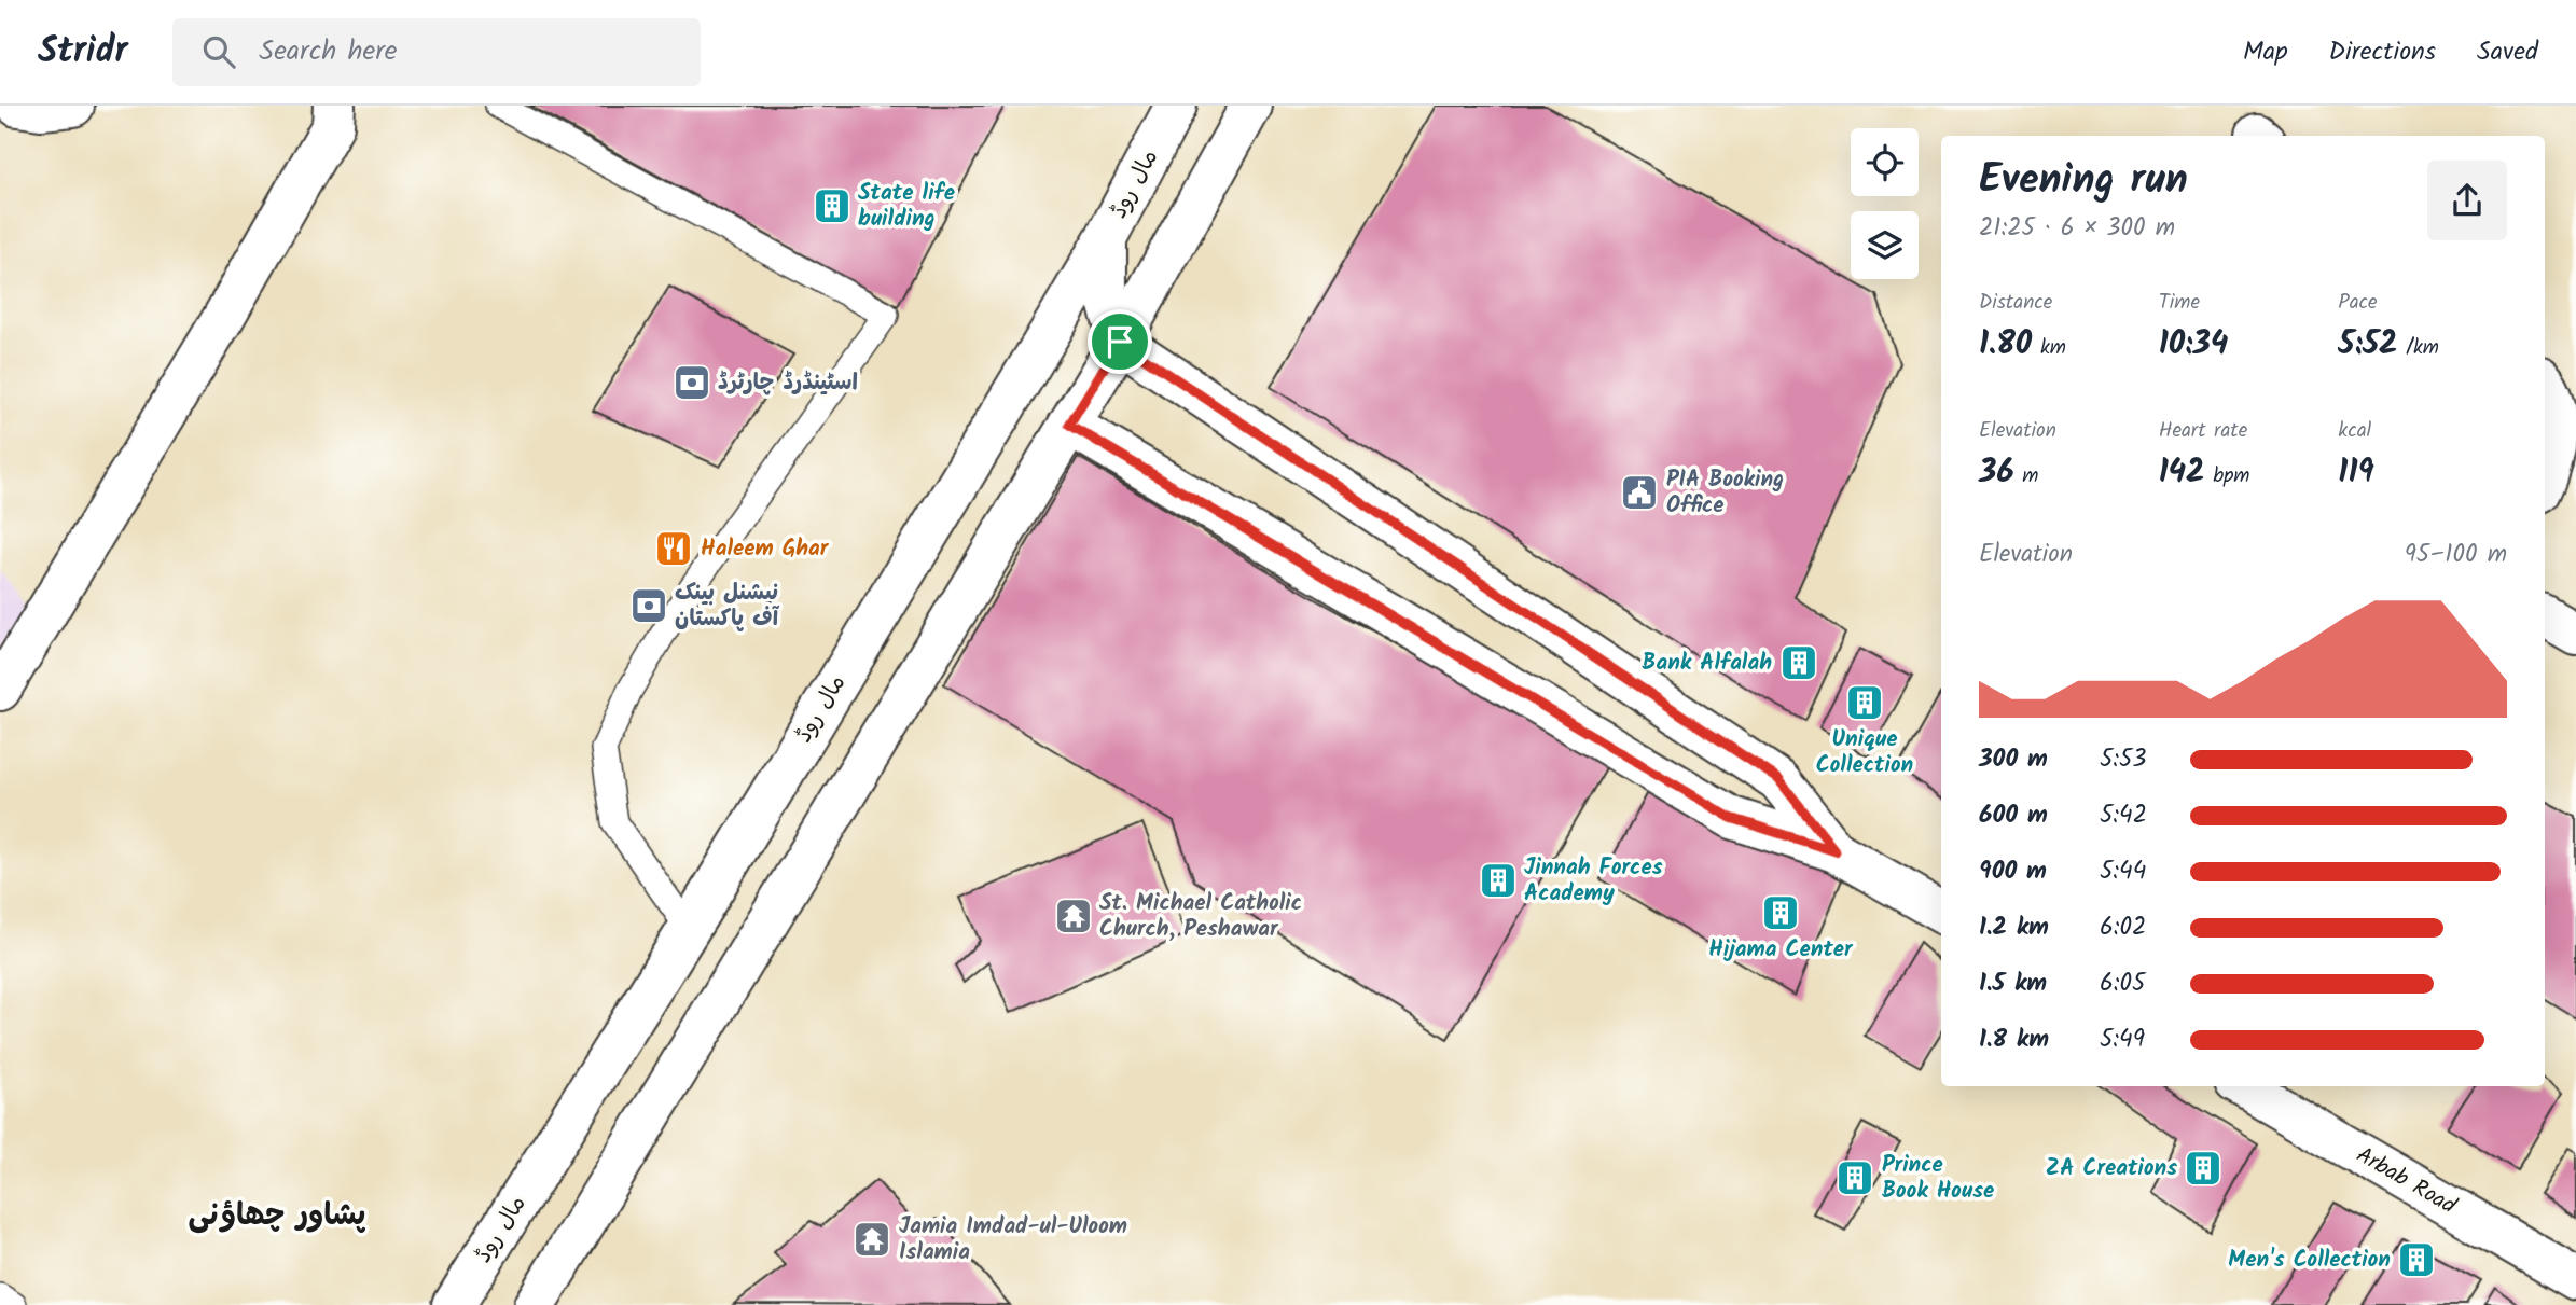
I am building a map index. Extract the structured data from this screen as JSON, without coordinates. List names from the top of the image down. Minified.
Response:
{"streets":{"street":["مال روڈ","Arbab Road"]},"districts":["پشاور چھاؤنی"],"places":{"building":["State life building","Bank Alfalah","Unique Collection","Jinnah Forces Academy","Hijama Center","ZA Creations","Prince Book House","Men's Collection"],"bank":["اسٹینڈرڈ چارٹرڈ","نیشنل بینک آف پاکستان"],"public building":["PIA Booking Office"],"restaurant":["Haleem Ghar"],"temple":["St. Michael Catholic Church, Peshawar","Jamia Imdad-ul-Uloom Islamia"]},"page":{"header":"Stridr","search":"Search here","nav":["Map","Directions","Saved"],"heading":["Evening run","21:25 · 6 × 300 m"],"stats":[["Distance","1.80 km"],["Time","10:34"],["Pace","5:52 /km"],["Elevation","36 m"],["Heart rate","142 bpm"],["kcal","119"]],"chart":["Elevation","95–100 m"],"list":[{"name":"300 m","note":"5:53"},{"name":"600 m","note":"5:42"},{"name":"900 m","note":"5:44"},{"name":"1.2 km","note":"6:02"},{"name":"1.5 km","note":"6:05"},{"name":"1.8 km","note":"5:49"}]}}
